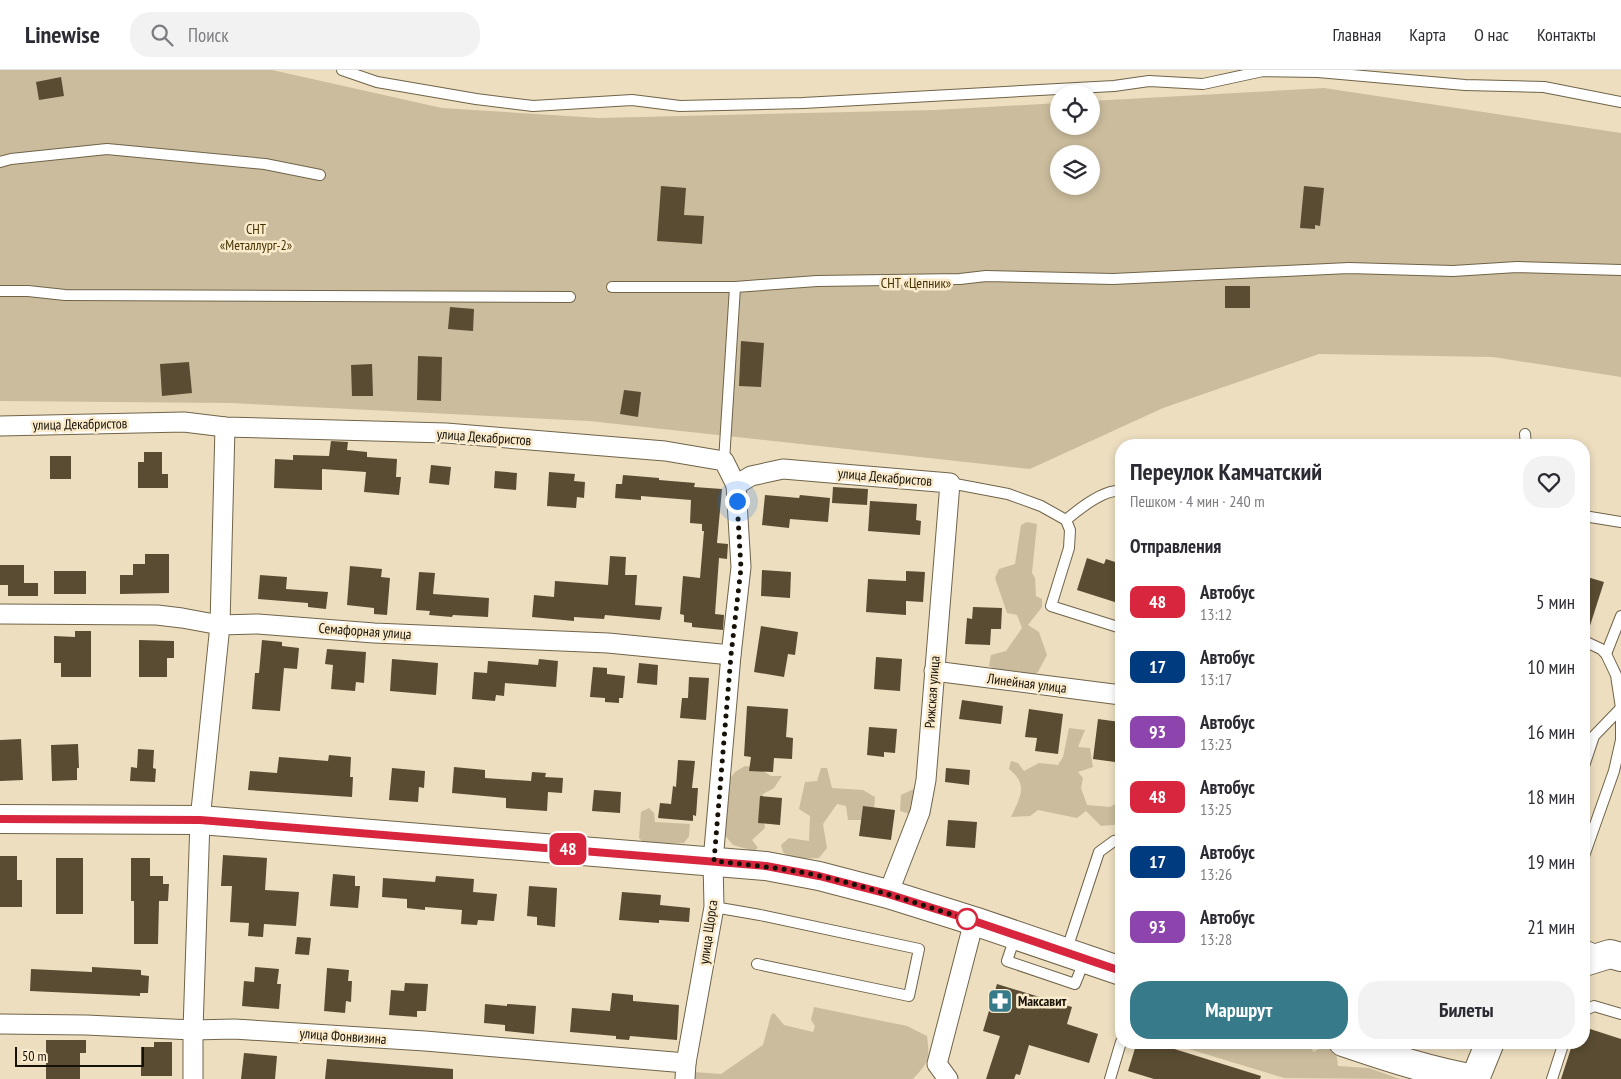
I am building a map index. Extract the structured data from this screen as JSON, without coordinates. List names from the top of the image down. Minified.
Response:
{"streets":{"street":["улица Декабристов","Семафорная улица","Линейная улица","Рижская улица","улица Щорса","улица Фонвизина"]},"crossings":[["улица Декабристов","Рижская улица"],["улица Декабристов","улица Щорса"],["Семафорная улица","улица Щорса"],["Линейная улица","Рижская улица"],["улица Щорса","улица Фонвизина"]],"parks":["СНТ «Металлург-2»","СНТ «Цепник»"],"places":{"pharmacy":["Максавит"]},"lines":["bus line 48"],"scale_bar":"50 m","page":{"header":"Linewise","search":"Поиск","nav":["Главная","Карта","О нас","Контакты"],"on_map":"48","heading":[["Переулок Камчатский","Пешком · 4 мин · 240 m"],"Отправления"],"list":[{"mark":"48","name":"Автобус","note":"13:12","value":"5 мин"},{"mark":"17","name":"Автобус","note":"13:17","value":"10 мин"},{"mark":"93","name":"Автобус","note":"13:23","value":"16 мин"},{"mark":"48","name":"Автобус","note":"13:25","value":"18 мин"},{"mark":"17","name":"Автобус","note":"13:26","value":"19 мин"},{"mark":"93","name":"Автобус","note":"13:28","value":"21 мин"}],"buttons":["Маршрут","Билеты"],"scale":"50 m"}}
